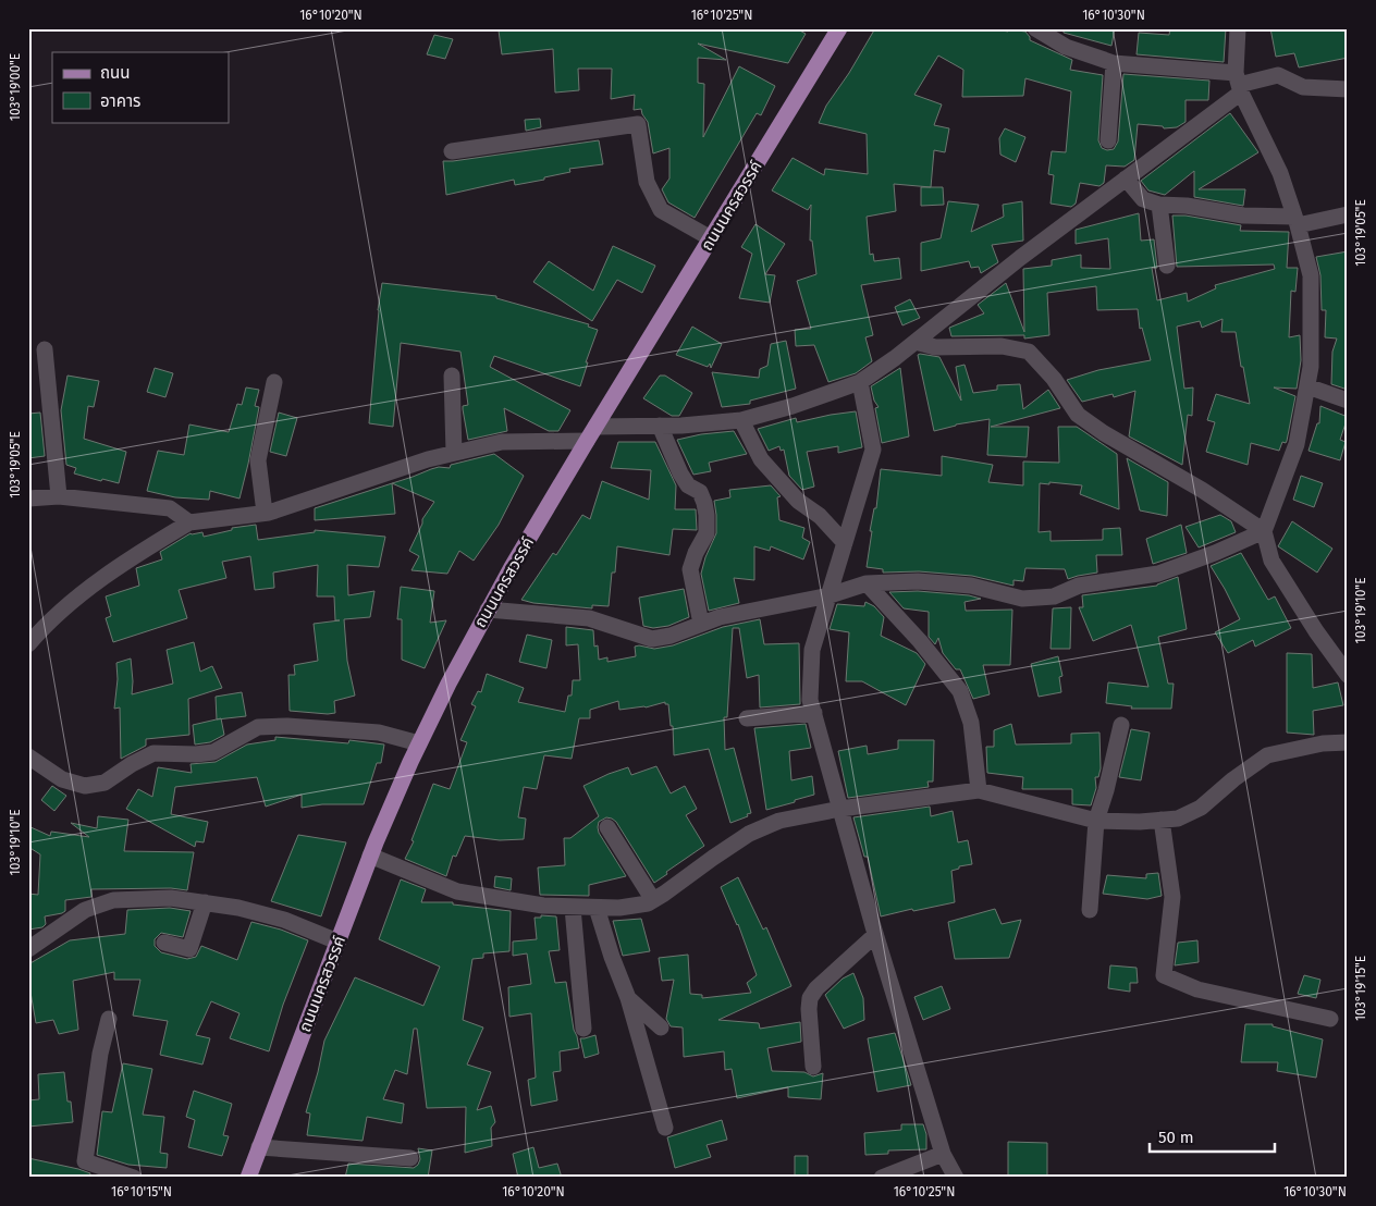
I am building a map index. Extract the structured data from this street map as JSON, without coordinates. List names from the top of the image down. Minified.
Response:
{"streets":{"main road":["ถนนนครสวรรค์"]},"legend":["ถนน","อาคาร"],"scale_bar":"50 m","coordinates":["16°10'20\"N","16°10'25\"N","16°10'30\"N","103°19'00\"E","103°19'05\"E","103°19'10\"E","103°19'15\"E","16°10'15\"N"]}
